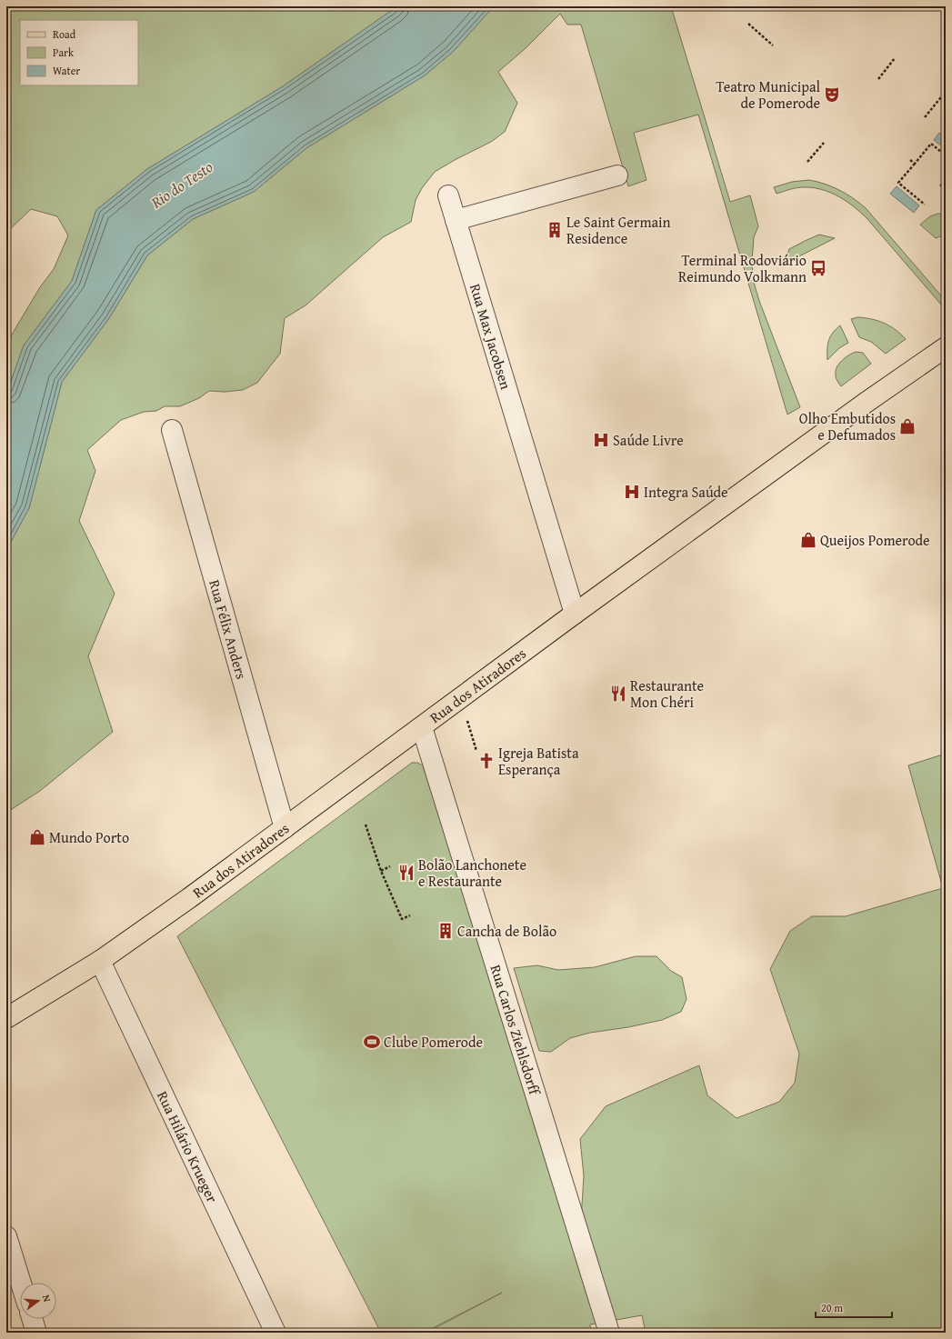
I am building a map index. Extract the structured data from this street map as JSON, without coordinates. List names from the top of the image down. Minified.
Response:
{"streets":{"main road":["Rua dos Atiradores"],"street":["Rua Max Jacobsen","Rua Félix Anders","Rua Carlos Ziehlsdorff","Rua Hilário Krueger"]},"crossings":[["Rua Max Jacobsen","Rua dos Atiradores"],["Rua Félix Anders","Rua dos Atiradores"],["Rua dos Atiradores","Rua Carlos Ziehlsdorff"],["Rua dos Atiradores","Rua Hilário Krueger"]],"water":["Rio do Testo"],"places":{"theatre":["Teatro Municipal de Pomerode"],"building":["Le Saint Germain Residence","Cancha de Bolão"],"bus stop":["Terminal Rodoviário Reimundo Volkmann"],"shop":["Olho Embutidos e Defumados","Queijos Pomerode","Mundo Porto"],"hospital":["Saúde Livre","Integra Saúde"],"restaurant":["Restaurante Mon Chéri","Bolão Lanchonete e Restaurante"],"church":["Igreja Batista Esperança"],"sports":["Clube Pomerode"]},"legend":["Road","Park","Water"],"scale_bar":"20 m","north":"right"}
